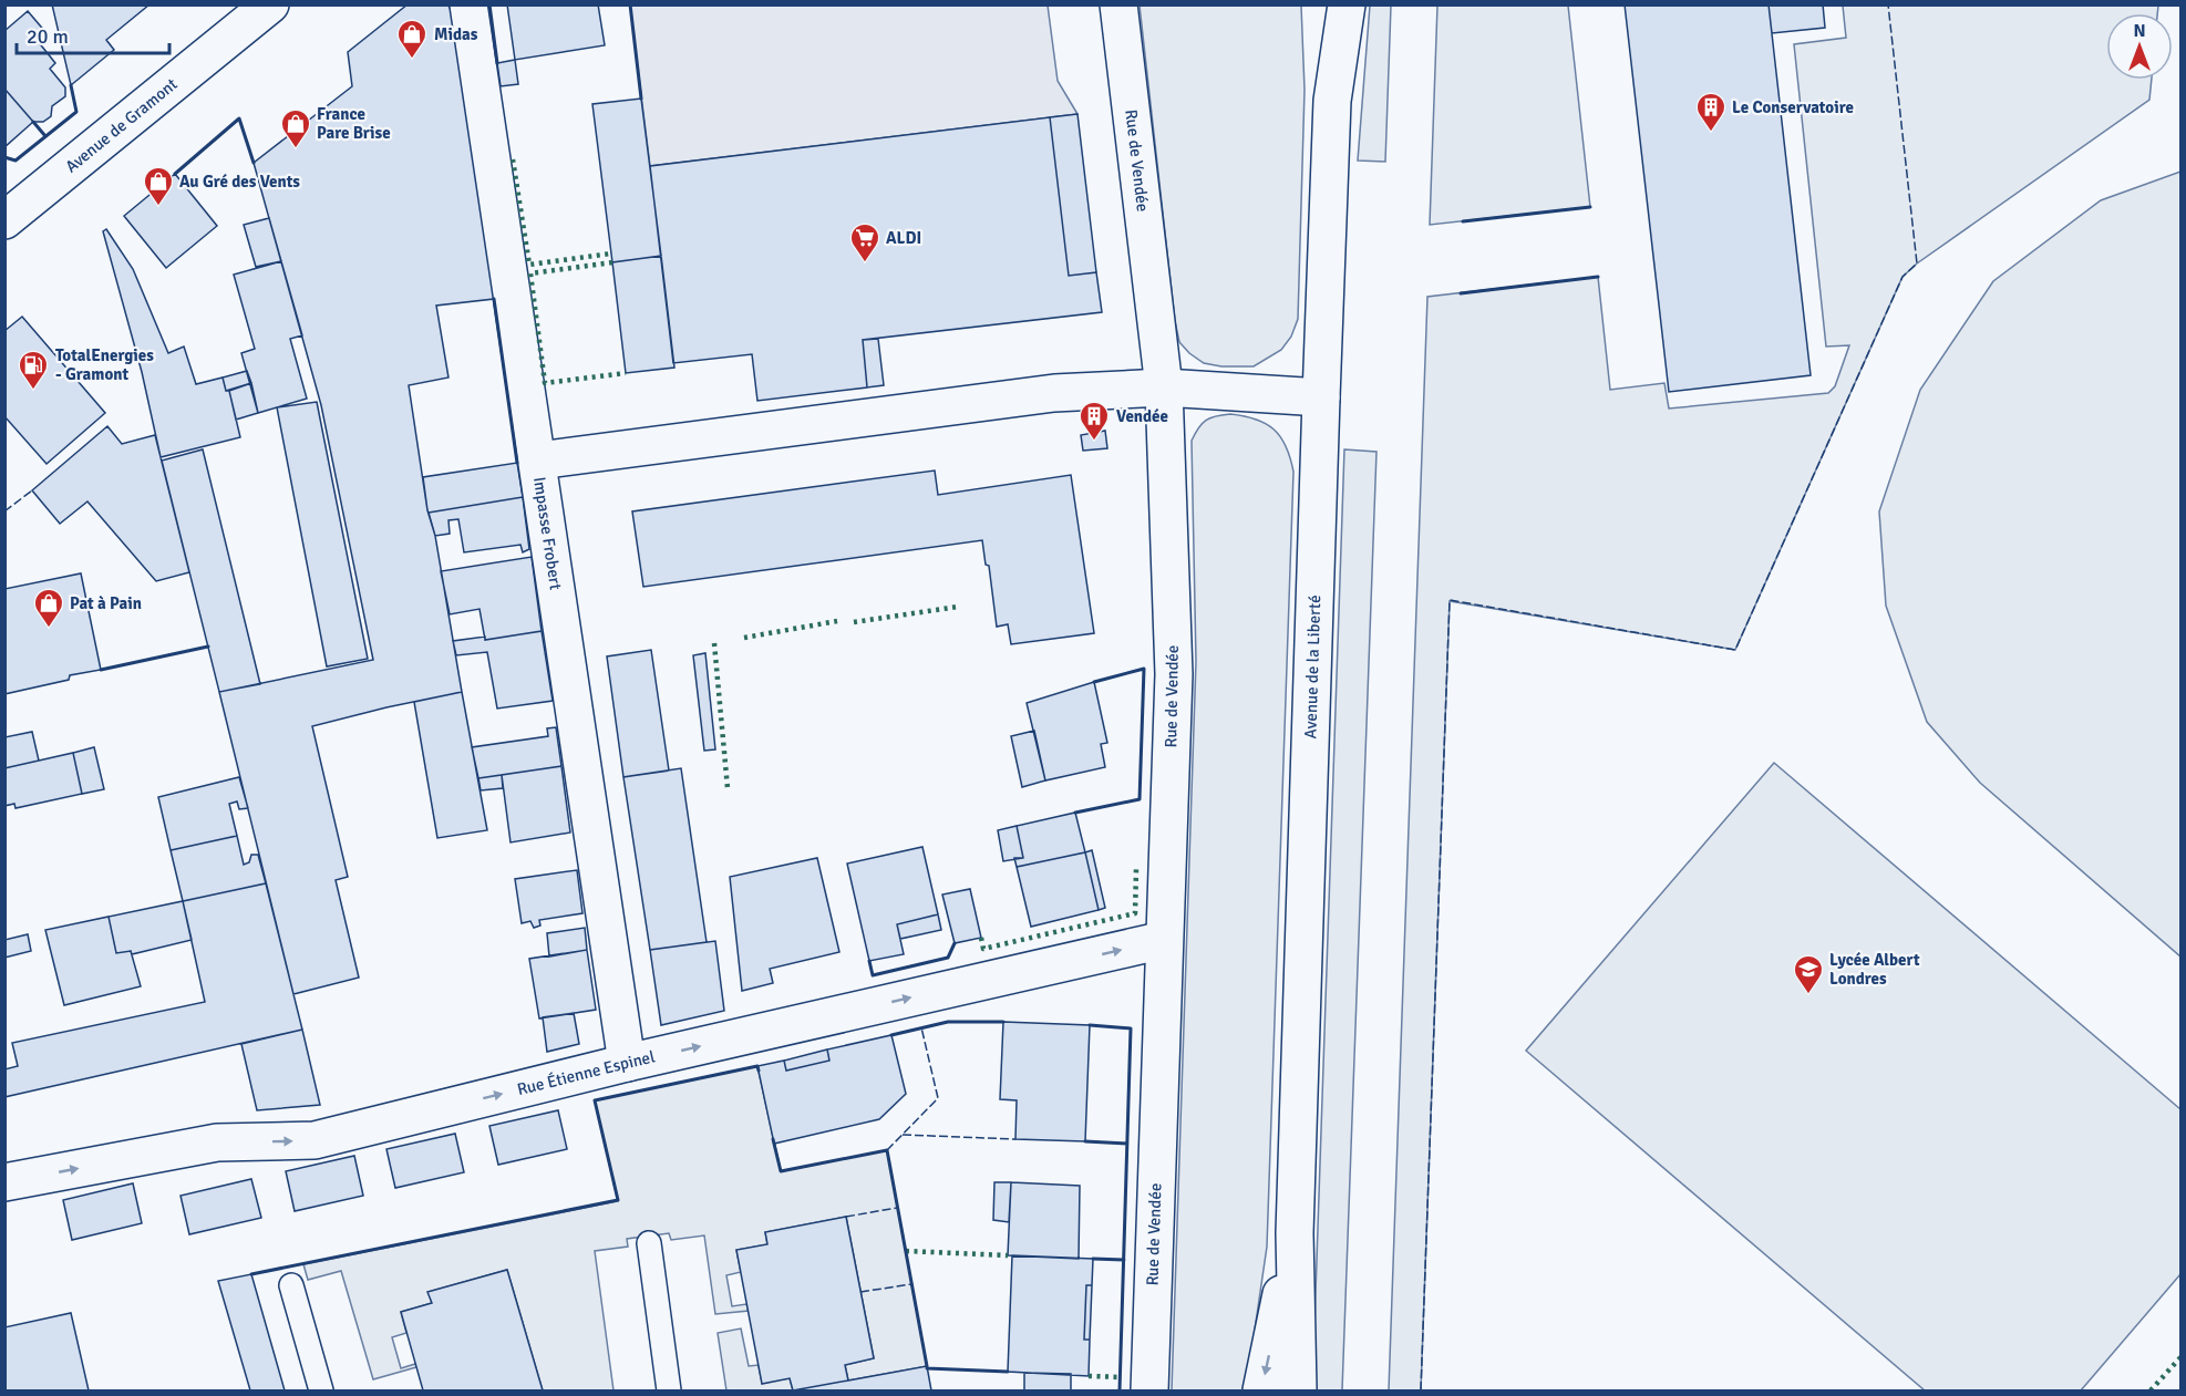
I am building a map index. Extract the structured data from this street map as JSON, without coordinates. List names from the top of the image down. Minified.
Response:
{"streets":{"street":["Avenue de Gramont","Rue de Vendée","Impasse Frobert","Avenue de la Liberté","Rue Étienne Espinel"]},"crossings":[["Rue de Vendée","Rue Étienne Espinel"],["Impasse Frobert","Rue Étienne Espinel"]],"one_way":["Rue Étienne Espinel"],"places":{"shop":["Midas","France Pare Brise","Au Gré des Vents","Pat à Pain"],"building":["Le Conservatoire","Vendée"],"supermarket":["ALDI"],"fuel station":["TotalEnergies - Gramont"],"school or university":["Lycée Albert Londres"]},"scale_bar":"20 m","north":"top"}
